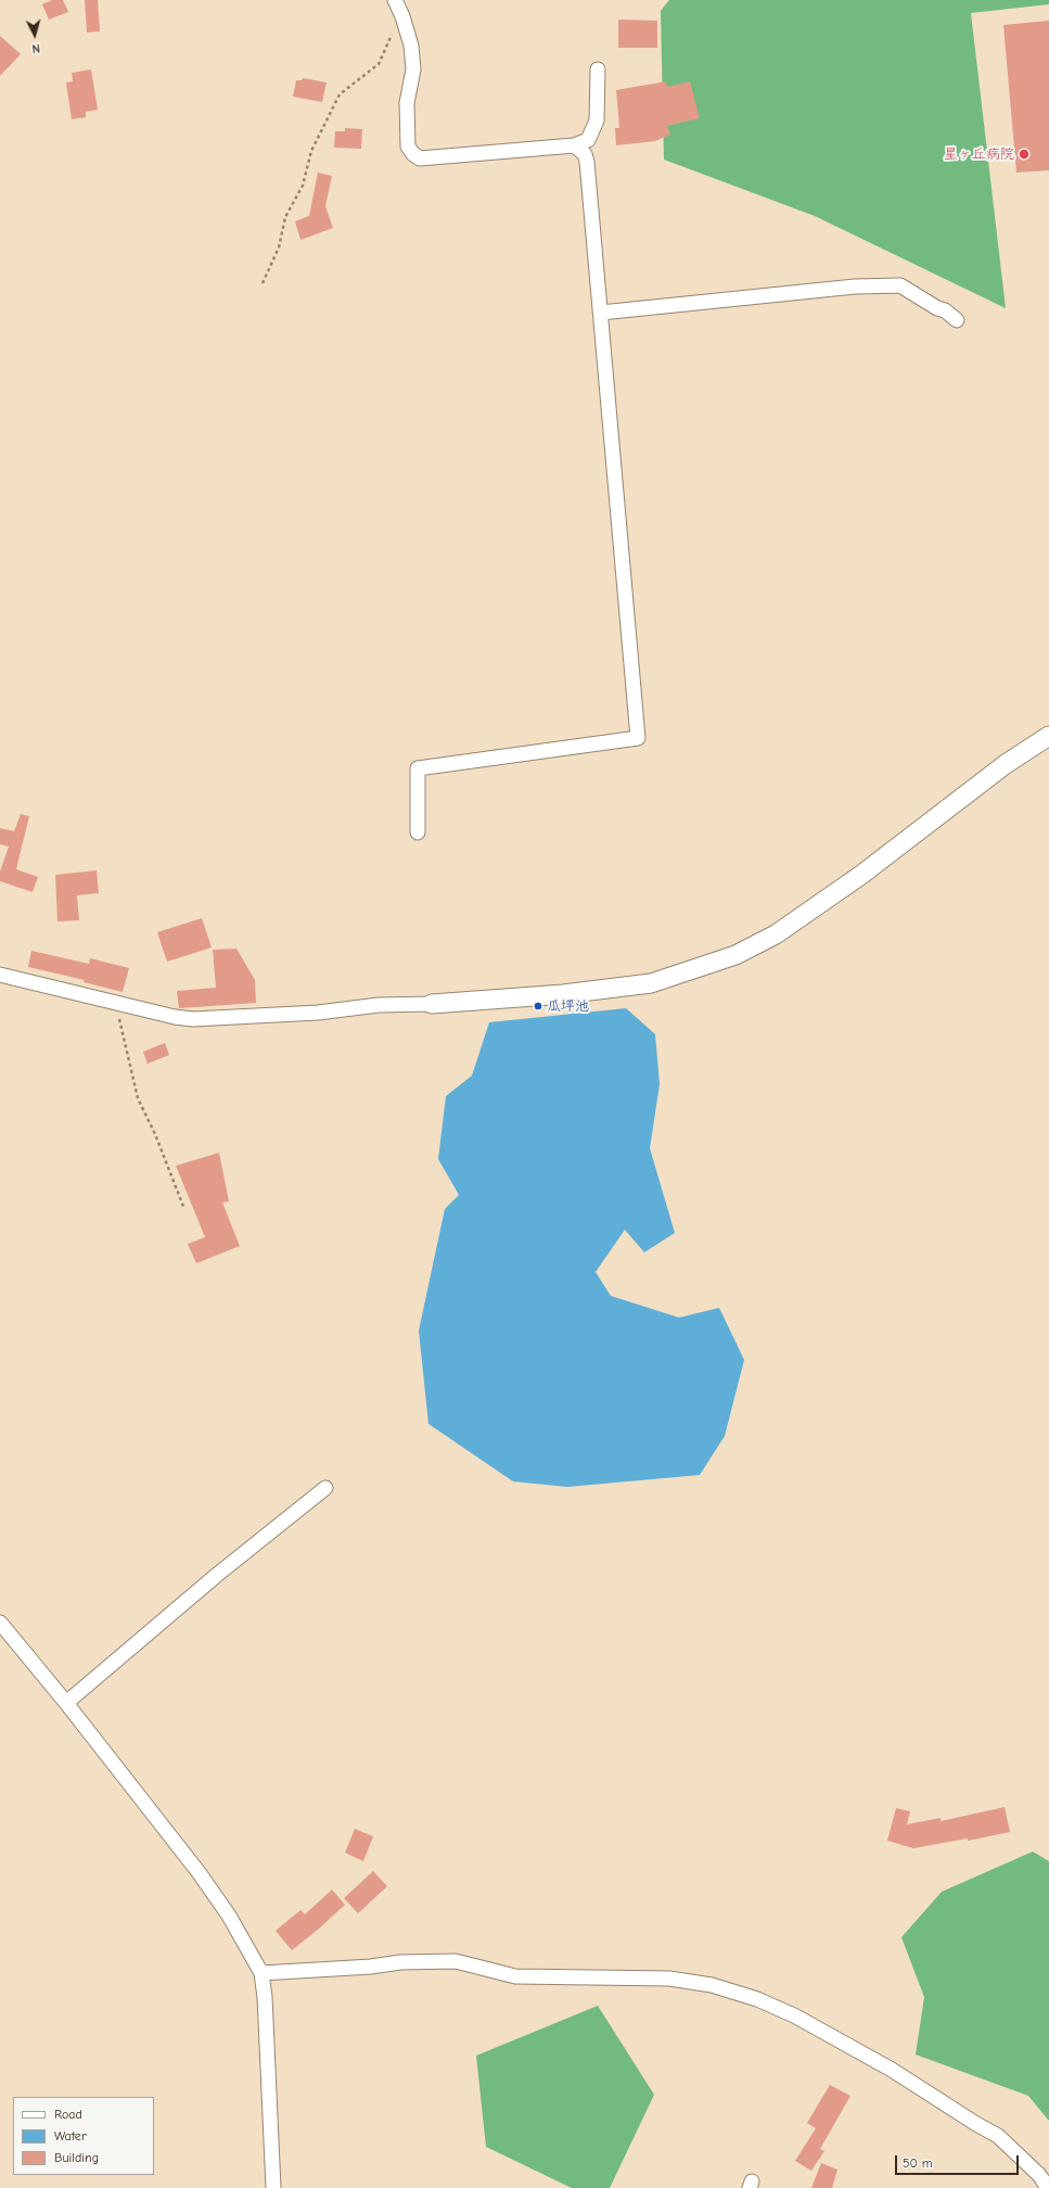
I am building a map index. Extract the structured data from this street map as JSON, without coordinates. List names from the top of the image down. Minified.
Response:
{"places":["星ヶ丘病院","瓜坪池"],"legend":["Road","Water","Building"],"scale_bar":"50 m","north":"bottom"}
